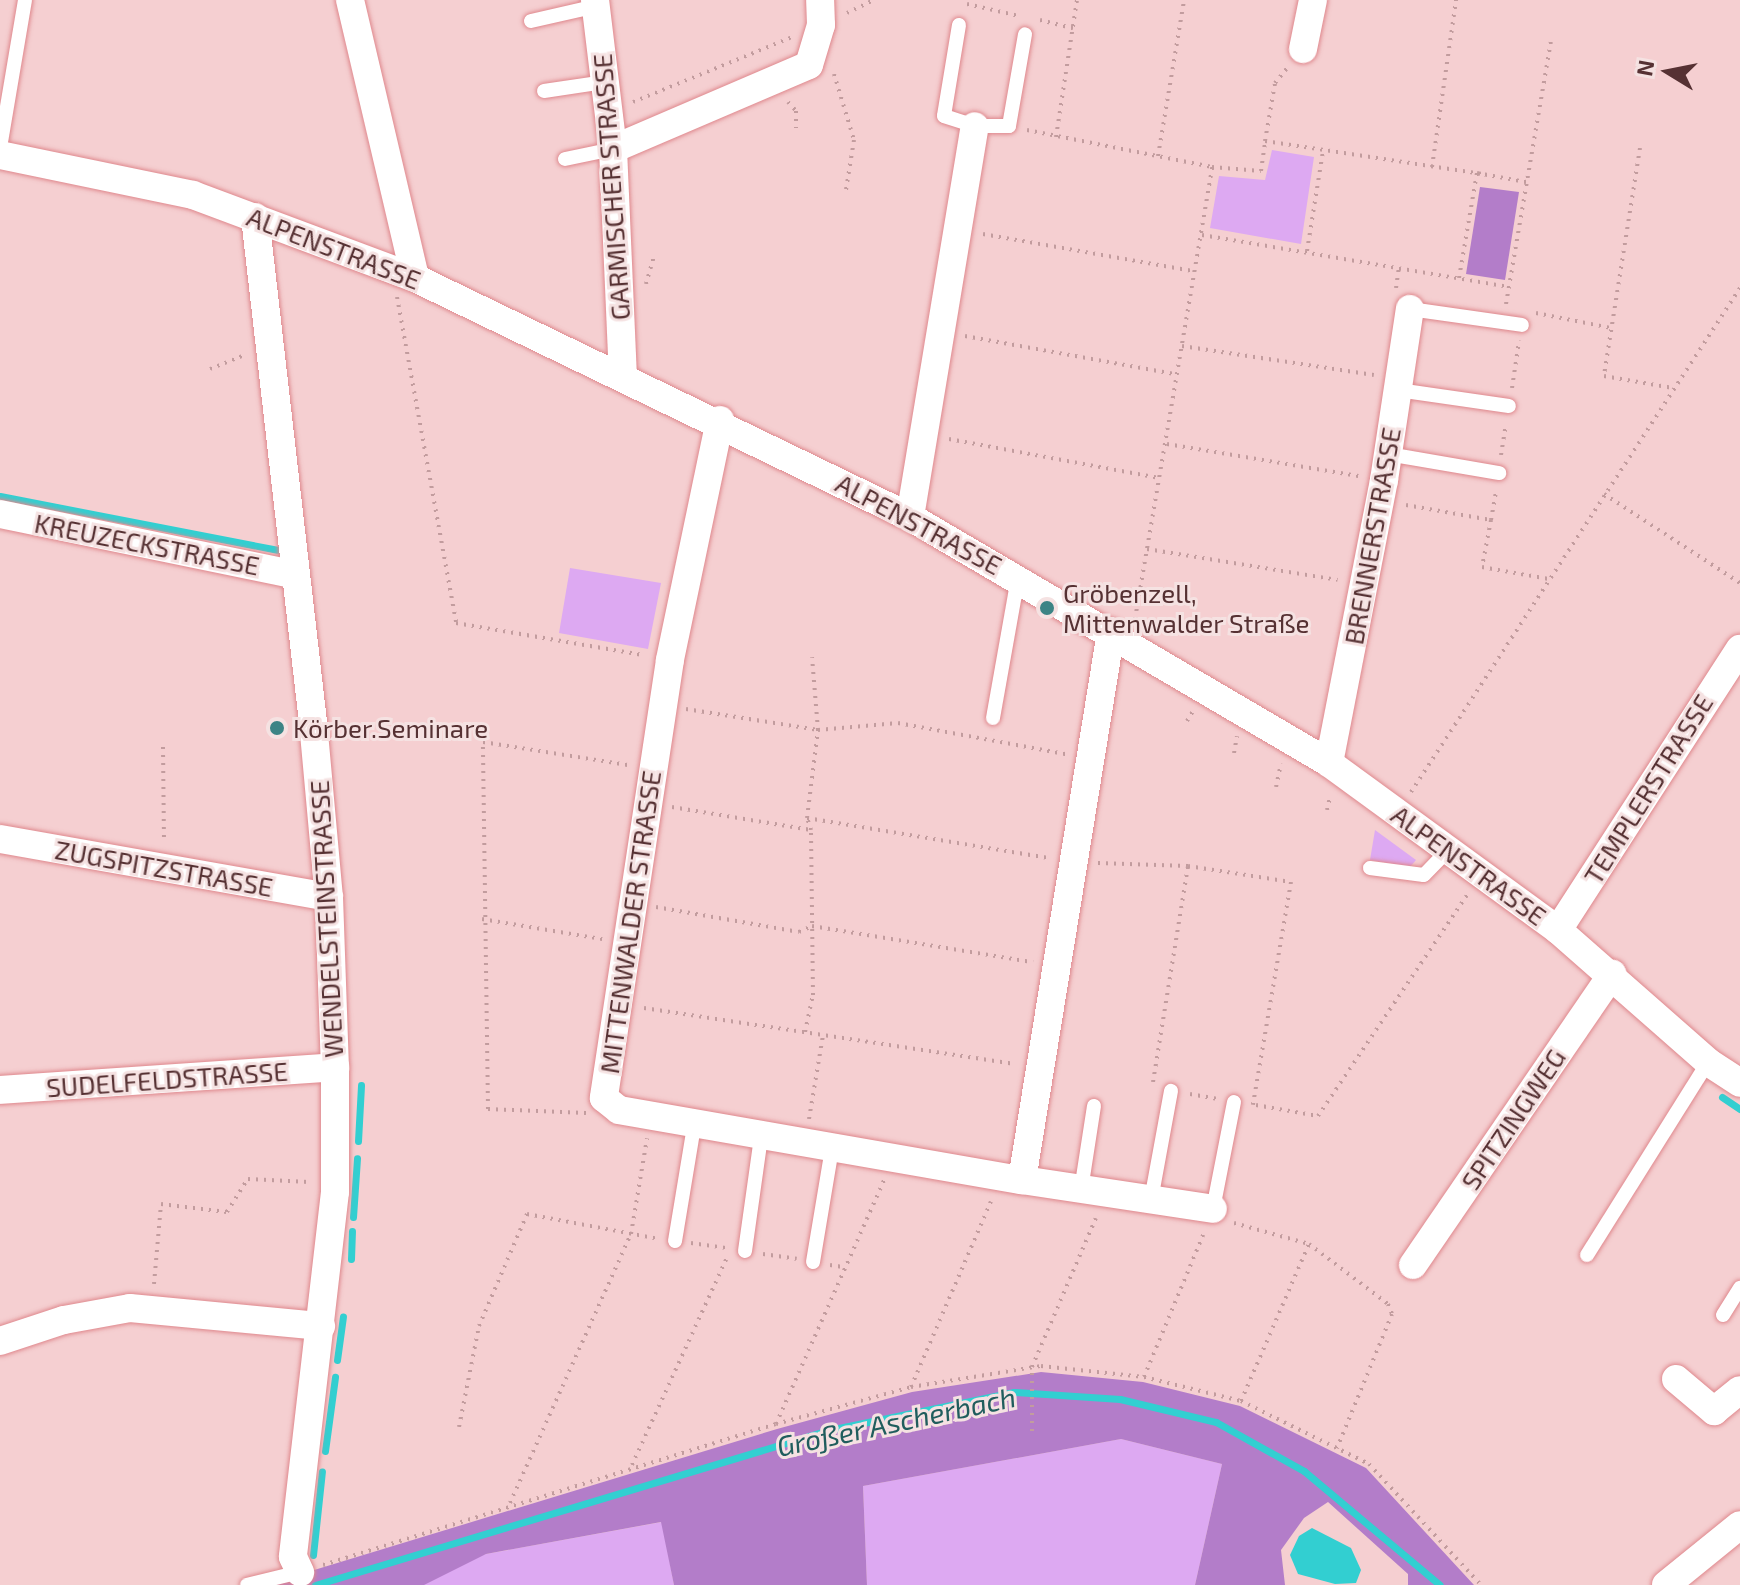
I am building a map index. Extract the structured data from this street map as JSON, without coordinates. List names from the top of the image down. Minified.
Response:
{"streets":{"street":["GARMISCHER STRASSE","ALPENSTRASSE","BRENNERSTRASSE","KREUZECKSTRASSE","TEMPLERSTRASSE","ZUGSPITZSTRASSE","WENDELSTEINSTRASSE","MITTENWALDER STRASSE","SUDELFELDSTRASSE","SPITZINGWEG"]},"crossings":[["GARMISCHER STRASSE","ALPENSTRASSE"],["ALPENSTRASSE","BRENNERSTRASSE"],["ALPENSTRASSE","TEMPLERSTRASSE"],["ALPENSTRASSE","WENDELSTEINSTRASSE"],["ALPENSTRASSE","MITTENWALDER STRASSE"],["ALPENSTRASSE","SPITZINGWEG"],["KREUZECKSTRASSE","WENDELSTEINSTRASSE"],["ZUGSPITZSTRASSE","WENDELSTEINSTRASSE"],["WENDELSTEINSTRASSE","SUDELFELDSTRASSE"]],"water":["Großer Ascherbach"],"places":["Gröbenzell, Mittenwalder Straße","Körber.Seminare"],"north":"left"}
